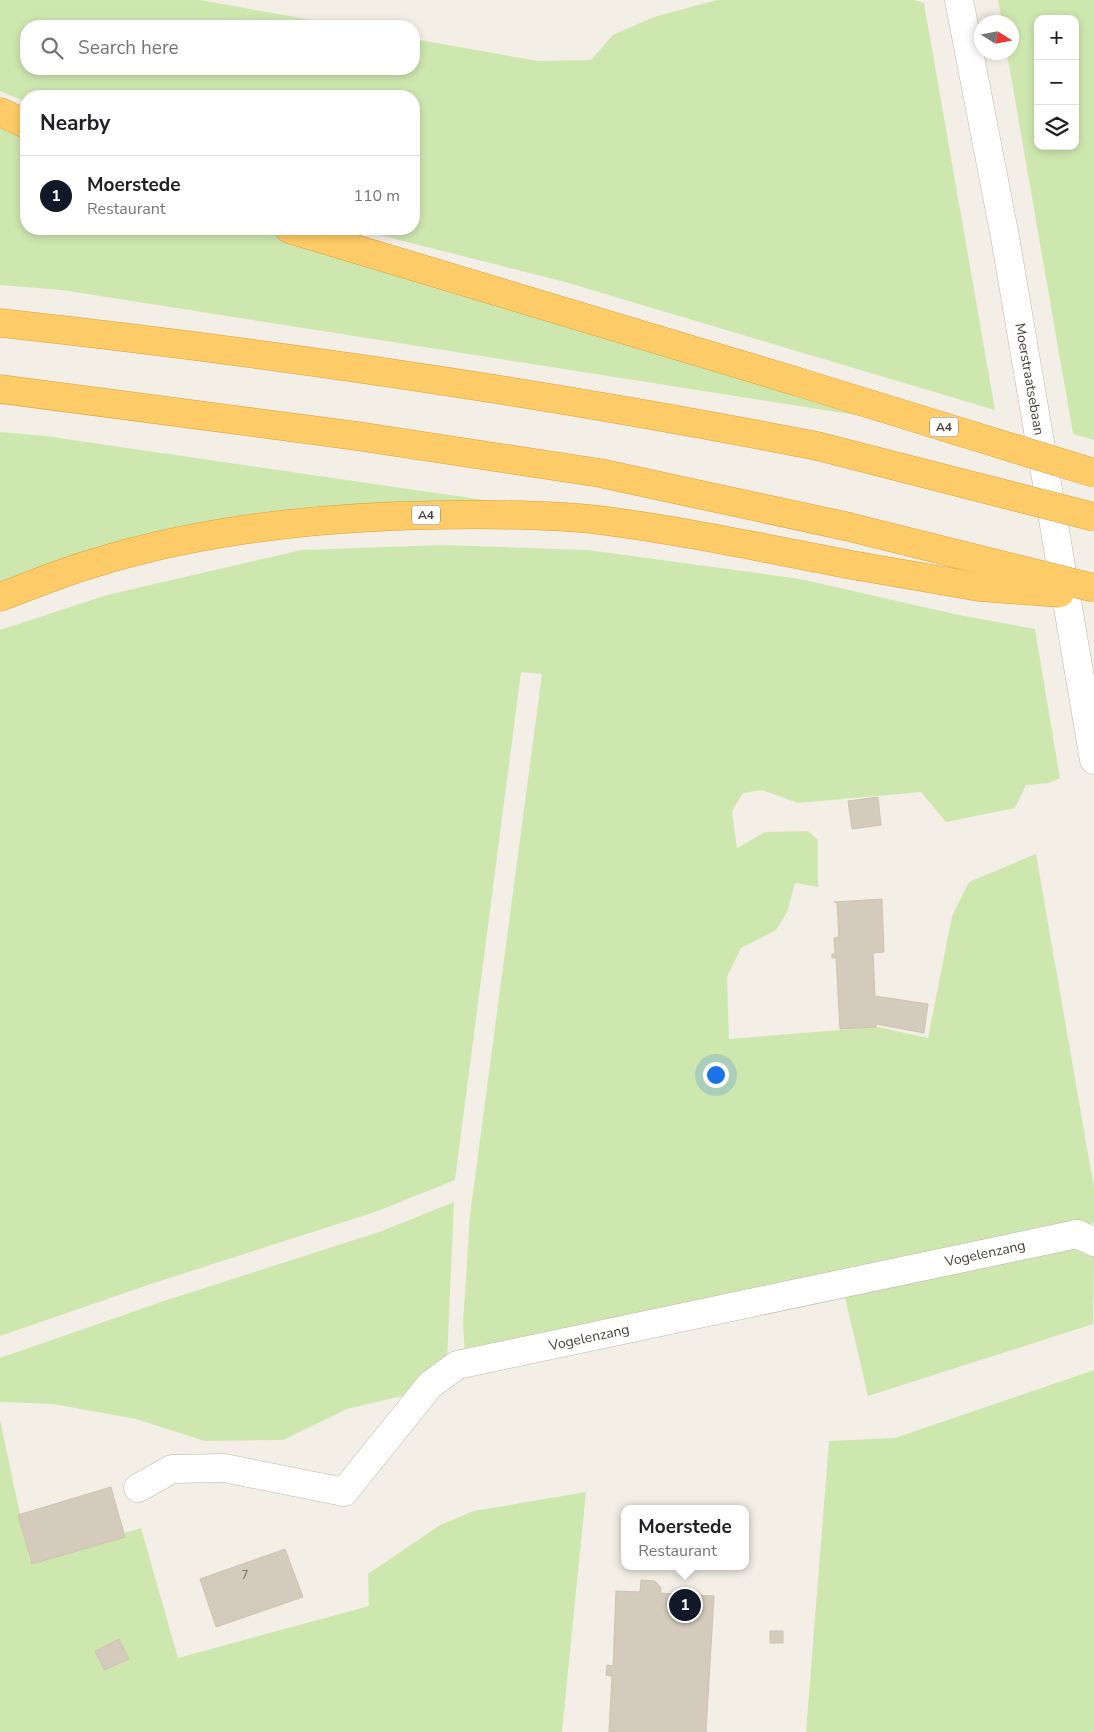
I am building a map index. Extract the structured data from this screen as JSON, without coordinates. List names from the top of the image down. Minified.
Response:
{"streets":{"highway":["A4"],"street":["Moerstraatsebaan","Vogelenzang"]},"house_numbers":["7"],"north":"right","page":{"map_buttons":["+","−"],"search":"Search here","heading":"Nearby","list":[{"mark":"1","name":"Moerstede","note":"Restaurant","value":"110 m"}],"popup":["Moerstede","Restaurant"],"pins":"1"}}
